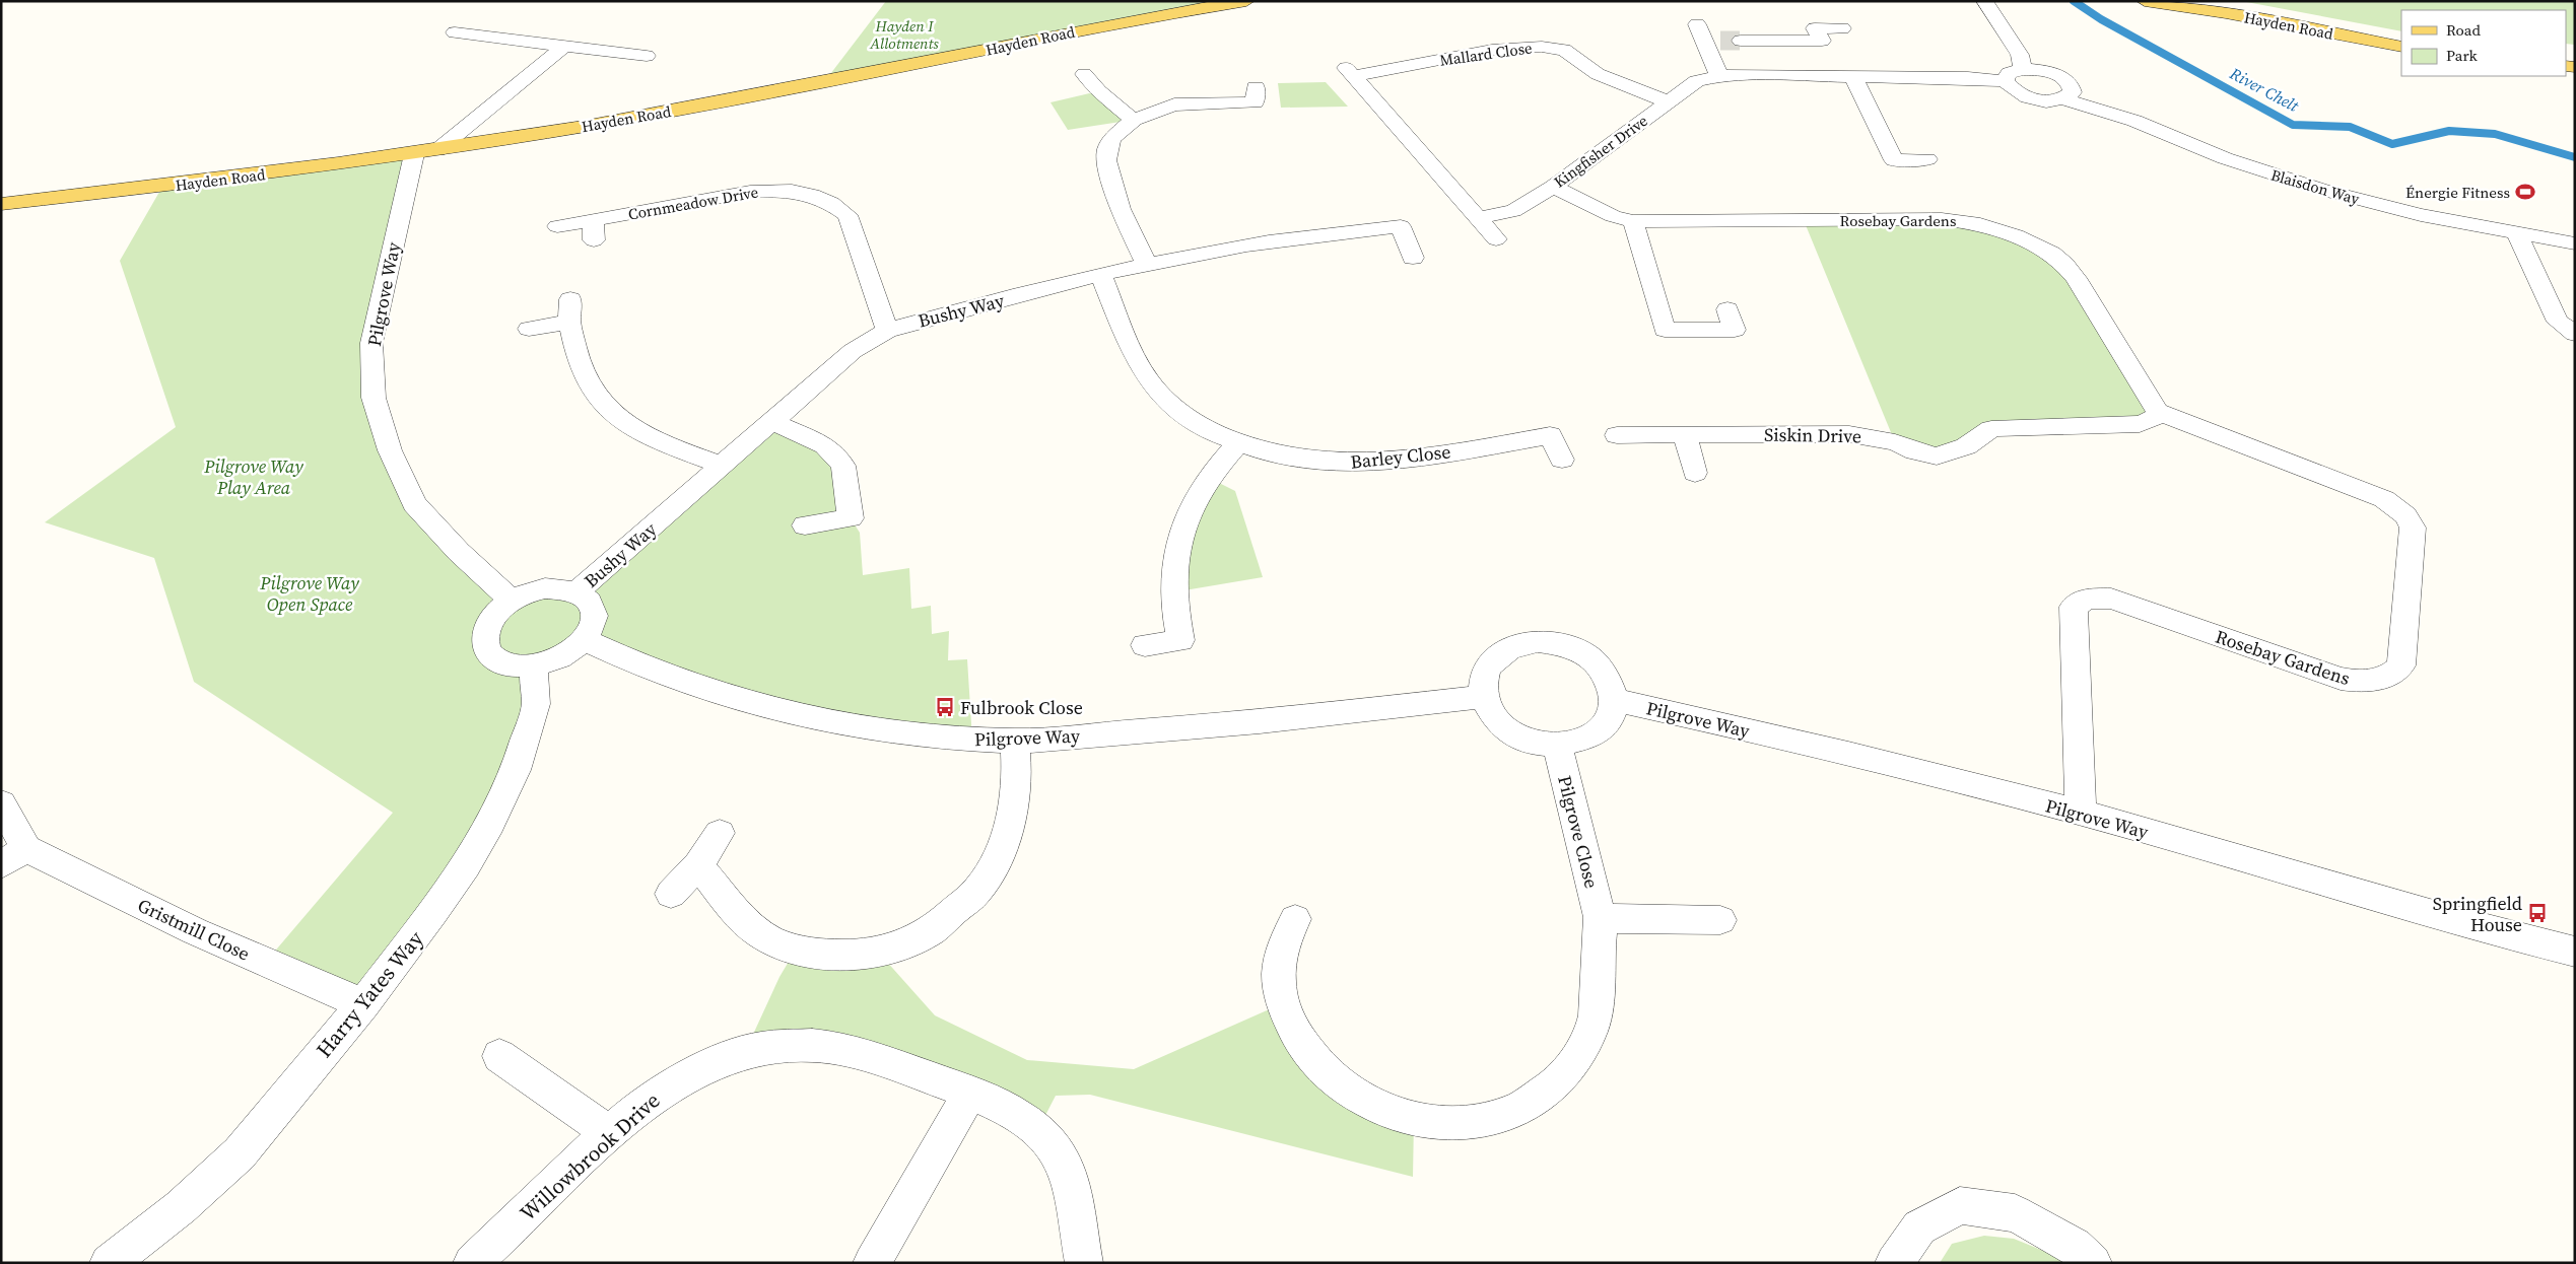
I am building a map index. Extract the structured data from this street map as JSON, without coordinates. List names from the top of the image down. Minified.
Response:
{"streets":{"main road":["Hayden Road"],"street":["Mallard Close","Kingfisher Drive","Blaisdon Way","Cornmeadow Drive","Rosebay Gardens","Pilgrove Way","Bushy Way","Siskin Drive","Barley Close","Pilgrove Close","Gristmill Close","Harry Yates Way","Willowbrook Drive"]},"crossings":[["Hayden Road","Pilgrove Way"],["Mallard Close","Kingfisher Drive"],["Kingfisher Drive","Blaisdon Way"],["Kingfisher Drive","Rosebay Gardens"],["Cornmeadow Drive","Bushy Way"],["Rosebay Gardens","Pilgrove Way"],["Rosebay Gardens","Siskin Drive"],["Pilgrove Way","Bushy Way"],["Pilgrove Way","Pilgrove Close"],["Pilgrove Way","Harry Yates Way"],["Bushy Way","Barley Close"],["Bushy Way","Harry Yates Way"],["Gristmill Close","Harry Yates Way"]],"water":["River Chelt"],"parks":["Hayden I Allotments","Pilgrove Way Play Area","Pilgrove Way Open Space"],"places":{"sports":["Énergie Fitness"],"bus stop":["Fulbrook Close","Springfield House"]},"legend":["Road","Park"]}
